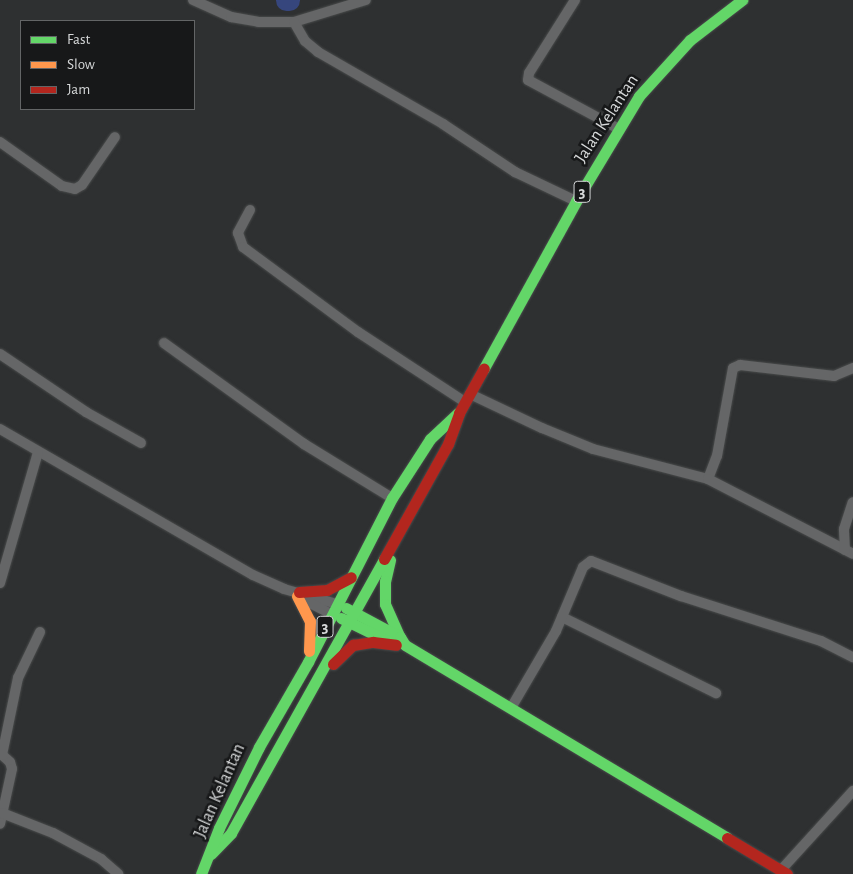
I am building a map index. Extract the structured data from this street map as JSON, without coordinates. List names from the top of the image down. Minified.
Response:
{"streets":{"main road":["Jalan Kelantan","3"]},"crossings":[["Jalan Kelantan","3"]],"legend":["Fast","Slow","Jam"]}
